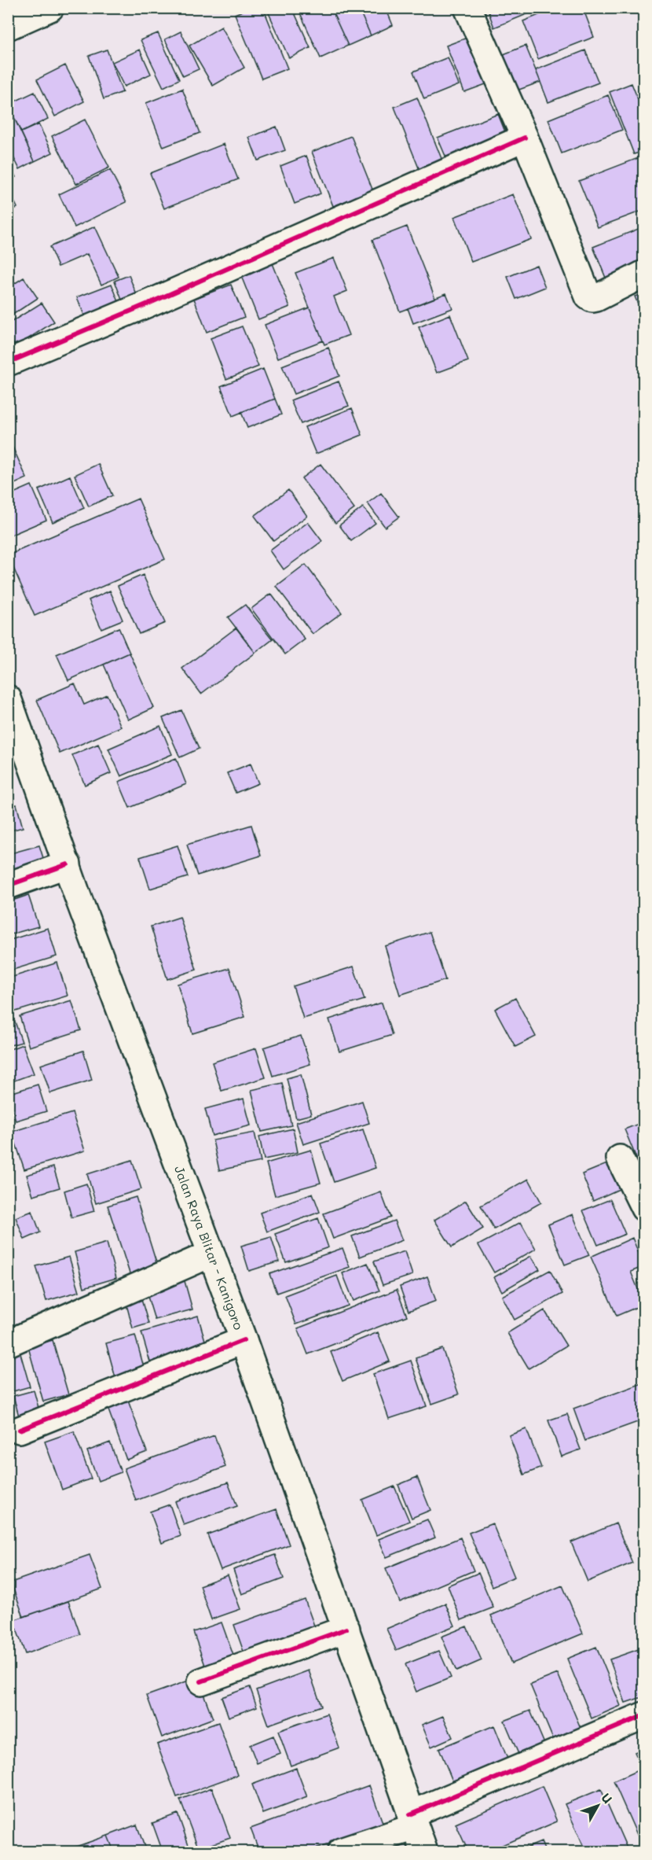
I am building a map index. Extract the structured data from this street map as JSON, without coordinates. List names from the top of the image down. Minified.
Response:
{"streets":{"main road":["Jalan Raya Blitar - Kanigoro"]},"north":"top right"}
